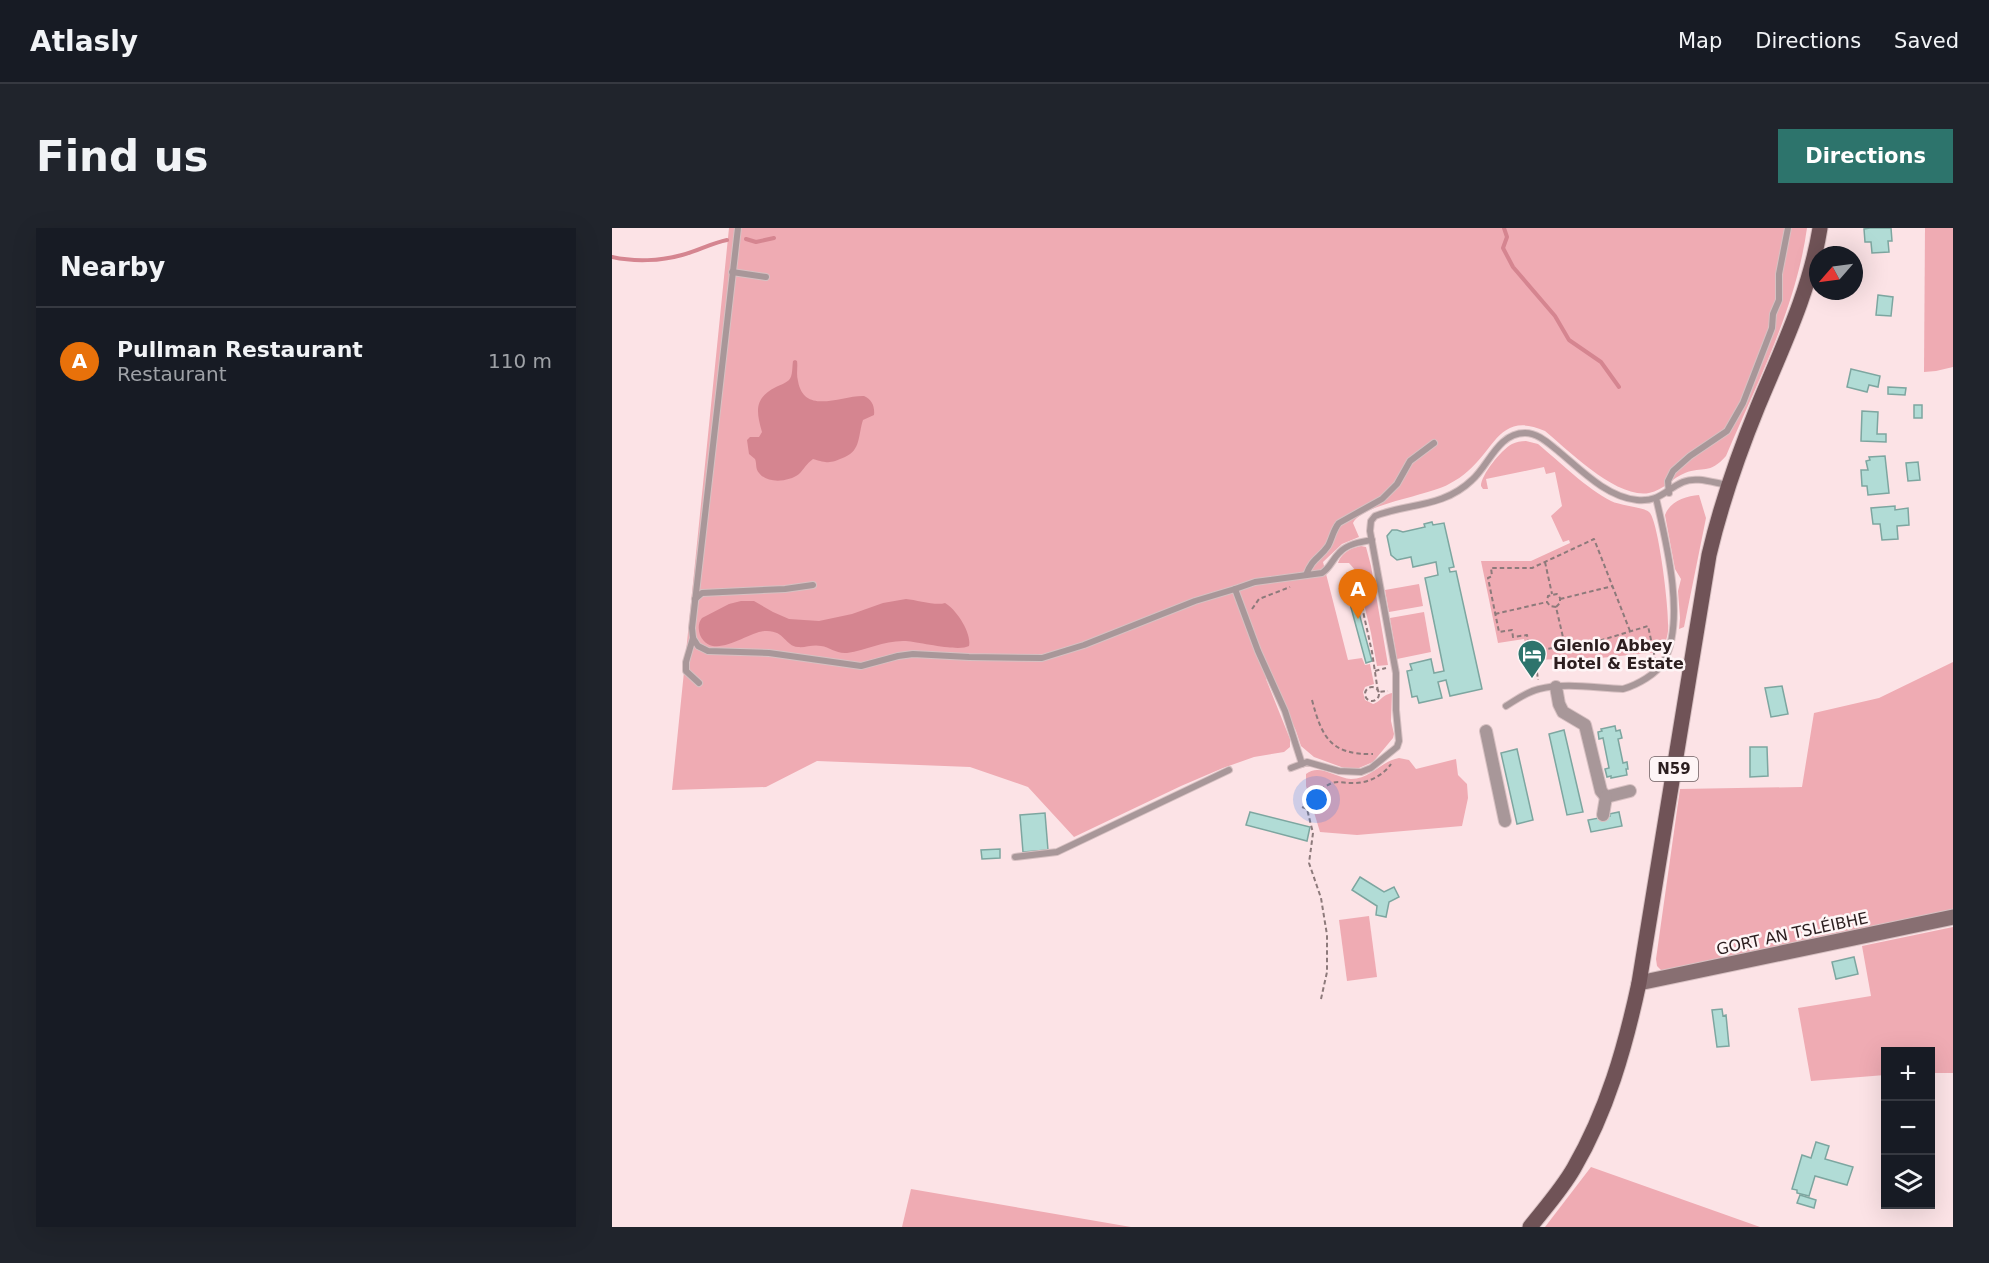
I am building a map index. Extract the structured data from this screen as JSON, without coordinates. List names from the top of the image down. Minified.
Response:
{"streets":{"main road":["N59"],"street":["GORT AN TSLÉIBHE"]},"crossings":[["N59","GORT AN TSLÉIBHE"]],"places":{"hotel":["Glenlo Abbey Hotel & Estate"]},"north":"bottom left","page":{"header":"Atlasly","nav":["Map","Directions","Saved"],"buttons":"Directions","title":"Find us","heading":"Nearby","list":[{"mark":"A","name":"Pullman Restaurant","note":"Restaurant","value":"110 m"}],"pins":"A","map_buttons":["+","−"]}}
